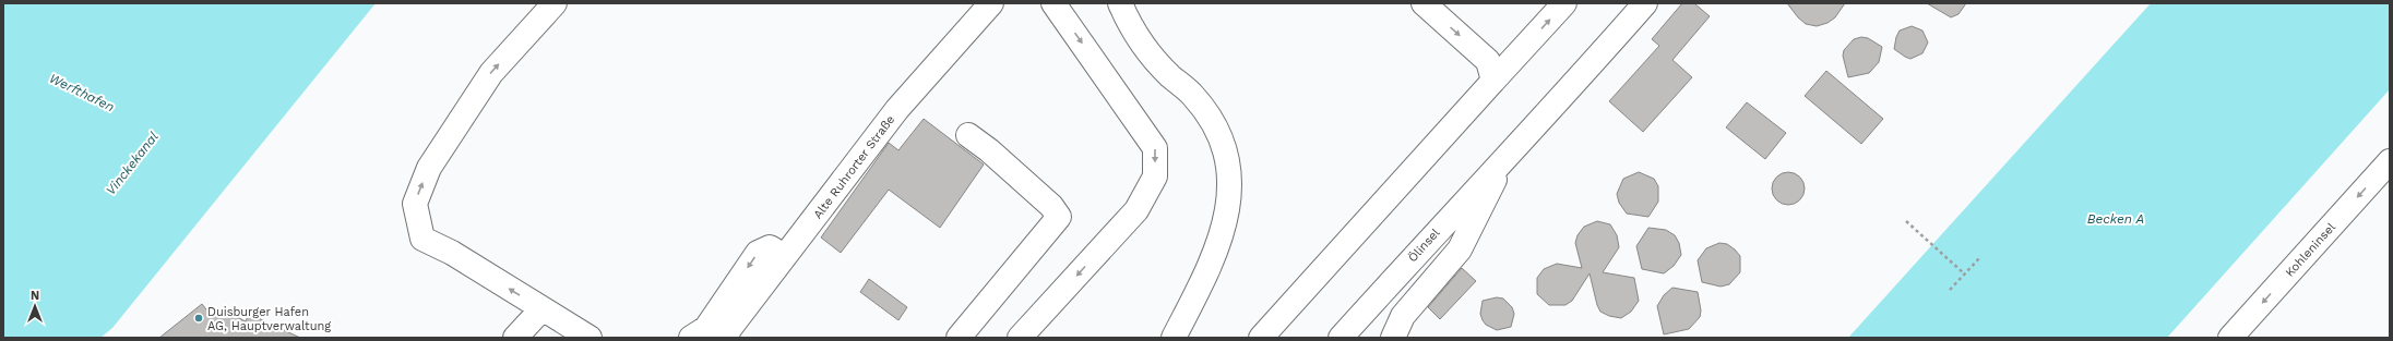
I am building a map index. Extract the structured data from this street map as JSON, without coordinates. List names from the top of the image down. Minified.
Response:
{"streets":{"street":["Alte Ruhrorter Straße","Ölinsel","Kohleninsel"]},"one_way":["Kohleninsel"],"water":["Werfthafen","Vinckekanal","Becken A"],"places":["Duisburger Hafen AG, Hauptverwaltung"],"north":"top"}
